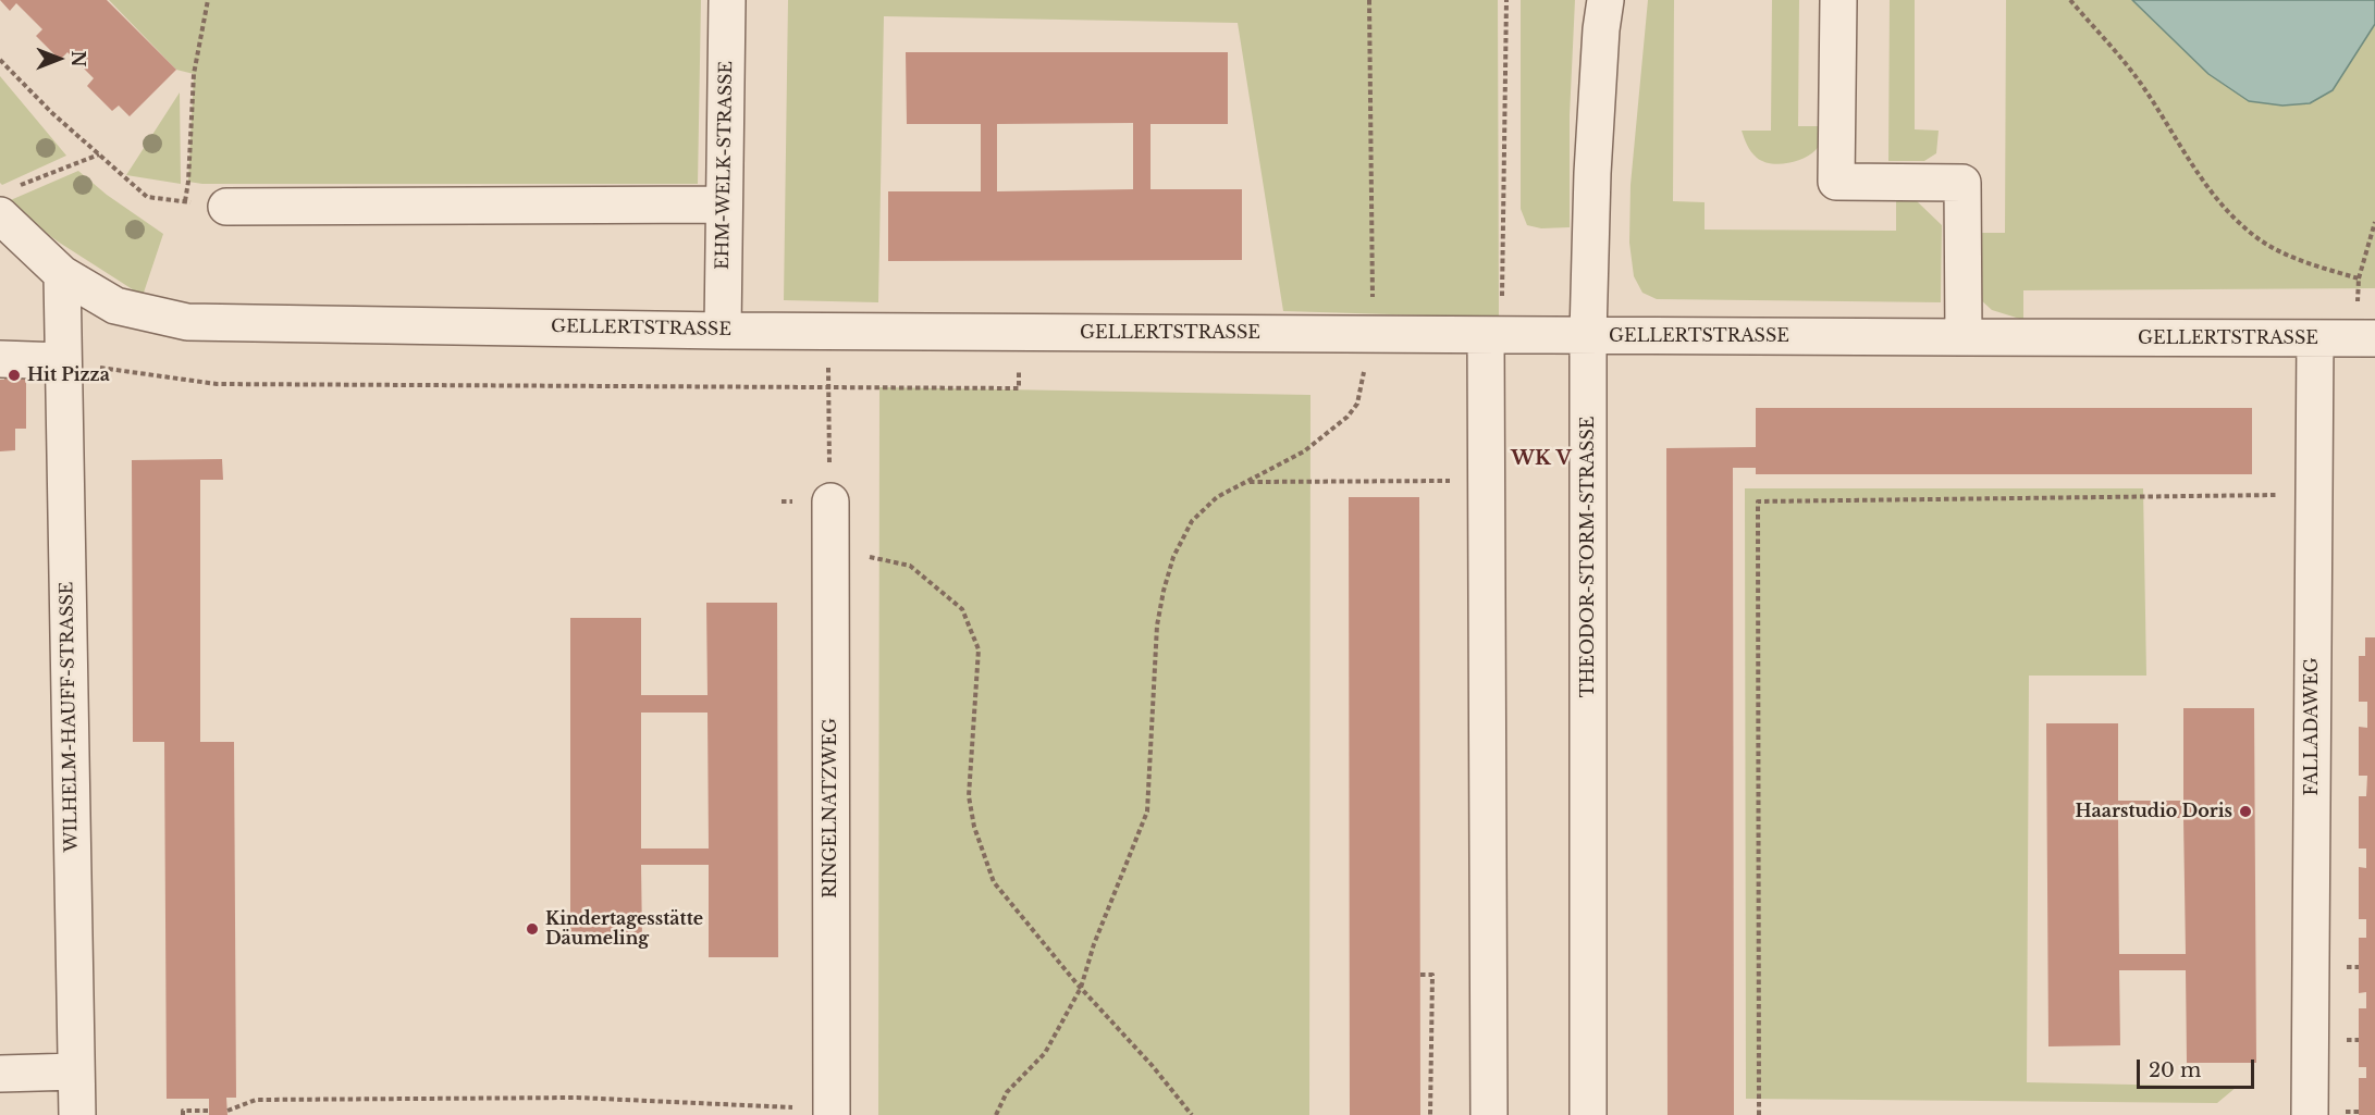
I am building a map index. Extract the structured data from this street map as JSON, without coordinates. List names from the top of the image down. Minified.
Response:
{"streets":{"street":["EHM-WELK-STRASSE","GELLERTSTRASSE","THEODOR-STORM-STRASSE","WILHELM-HAUFF-STRASSE","FALLADAWEG","RINGELNATZWEG"]},"crossings":[["EHM-WELK-STRASSE","GELLERTSTRASSE"],["GELLERTSTRASSE","THEODOR-STORM-STRASSE"],["GELLERTSTRASSE","WILHELM-HAUFF-STRASSE"],["GELLERTSTRASSE","FALLADAWEG"]],"districts":["WK V"],"places":["Hit Pizza","Haarstudio Doris","Kindertagesstätte Däumeling"],"scale_bar":"20 m","north":"right"}
